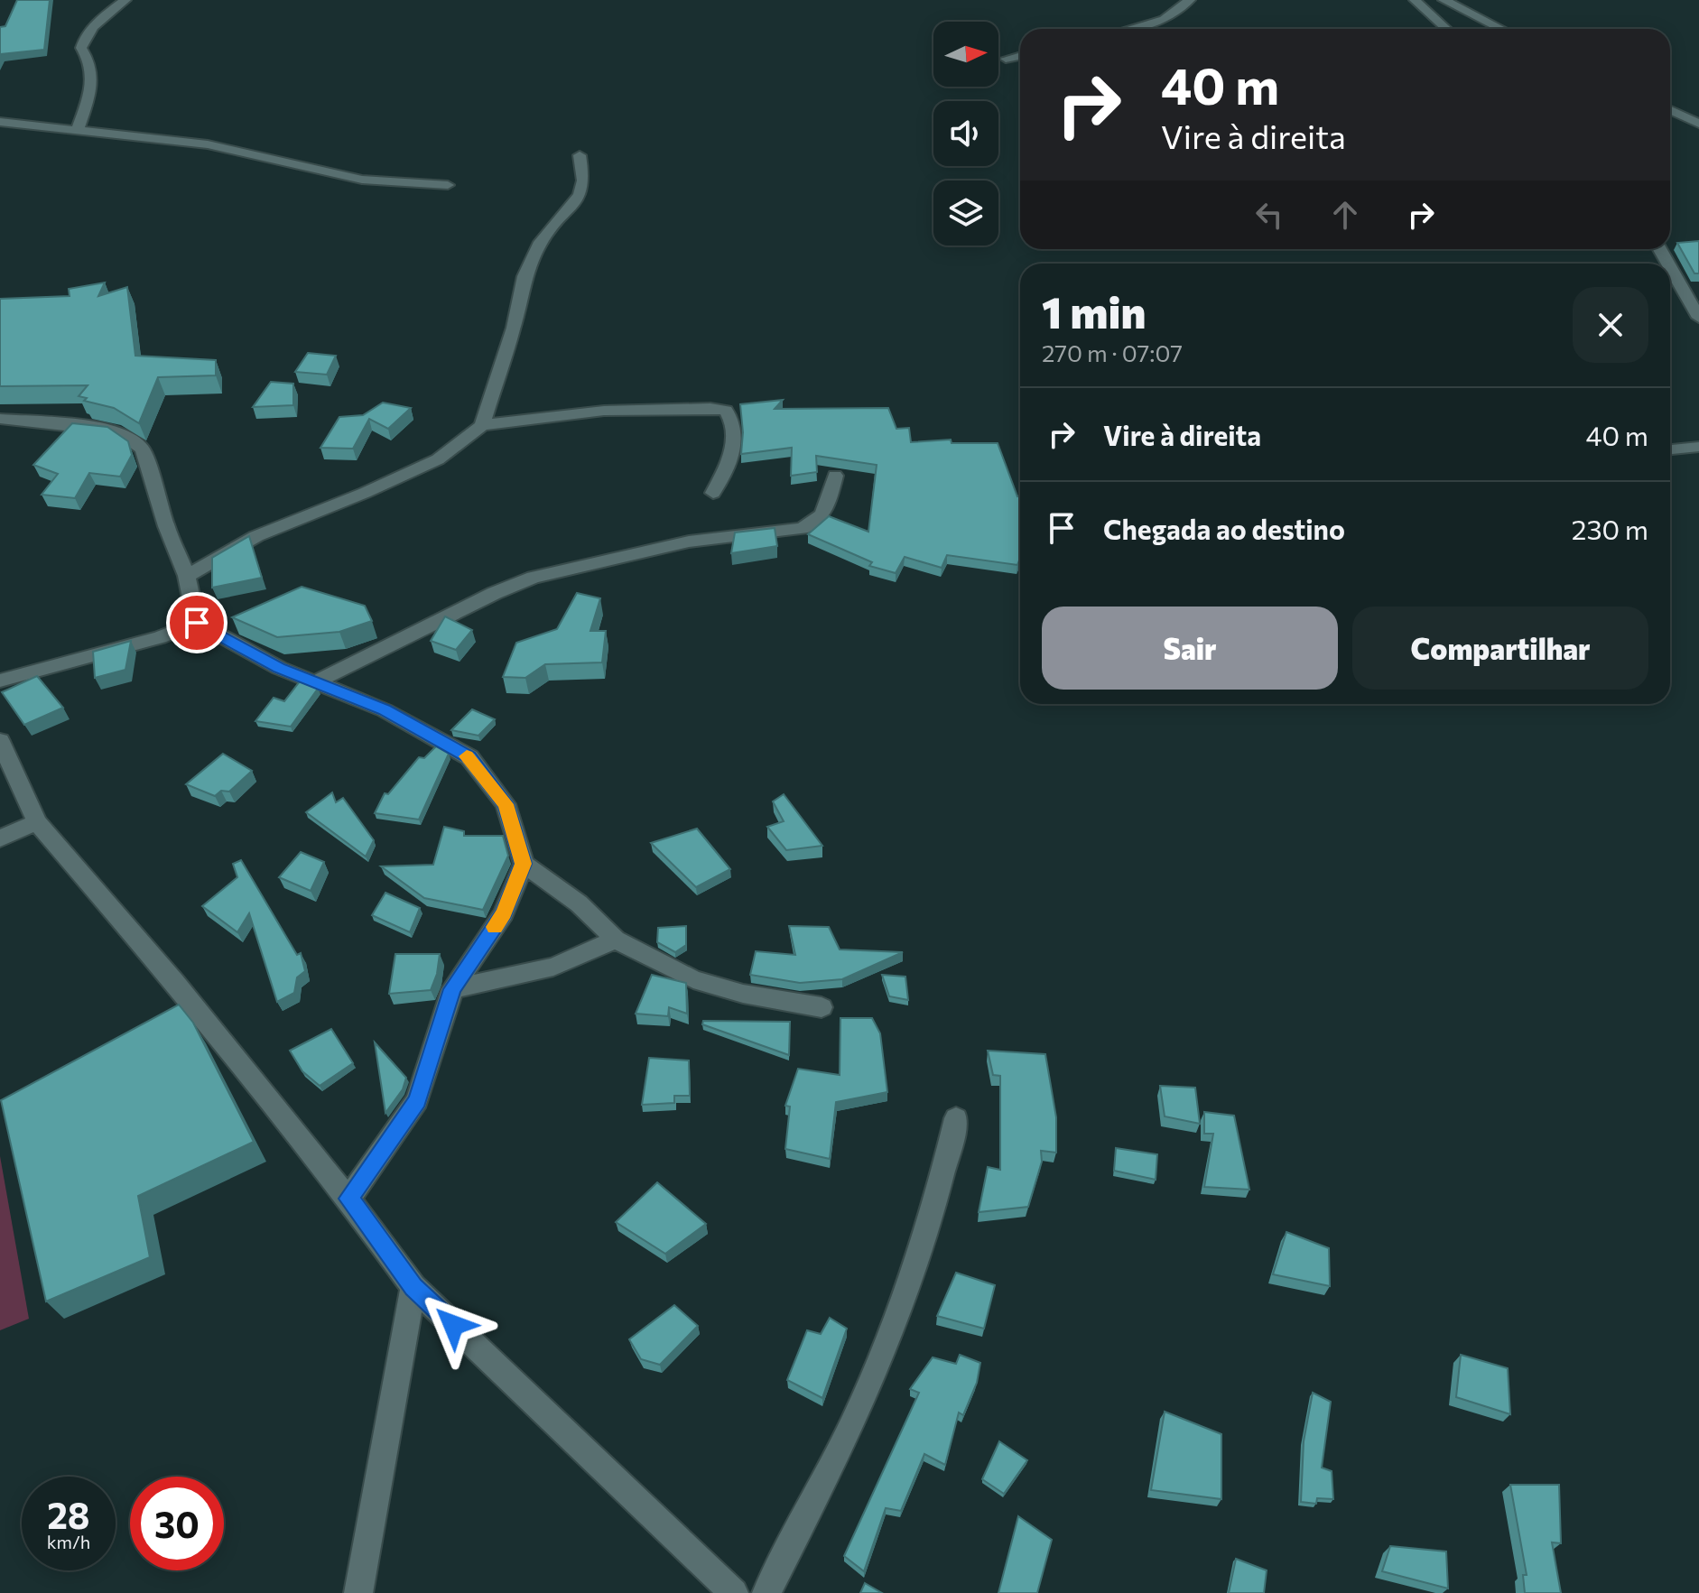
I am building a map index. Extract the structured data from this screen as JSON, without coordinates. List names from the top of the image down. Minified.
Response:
{"north":"right","page":{"turn":["40 m","Vire à direita"],"heading":["1 min","270 m · 07:07"],"list":[{"name":"Vire à direita","value":"40 m"},{"name":"Chegada ao destino","value":"230 m"}],"buttons":["Sair","Compartilhar"],"speed":"28 km/h","limit":"30"}}
